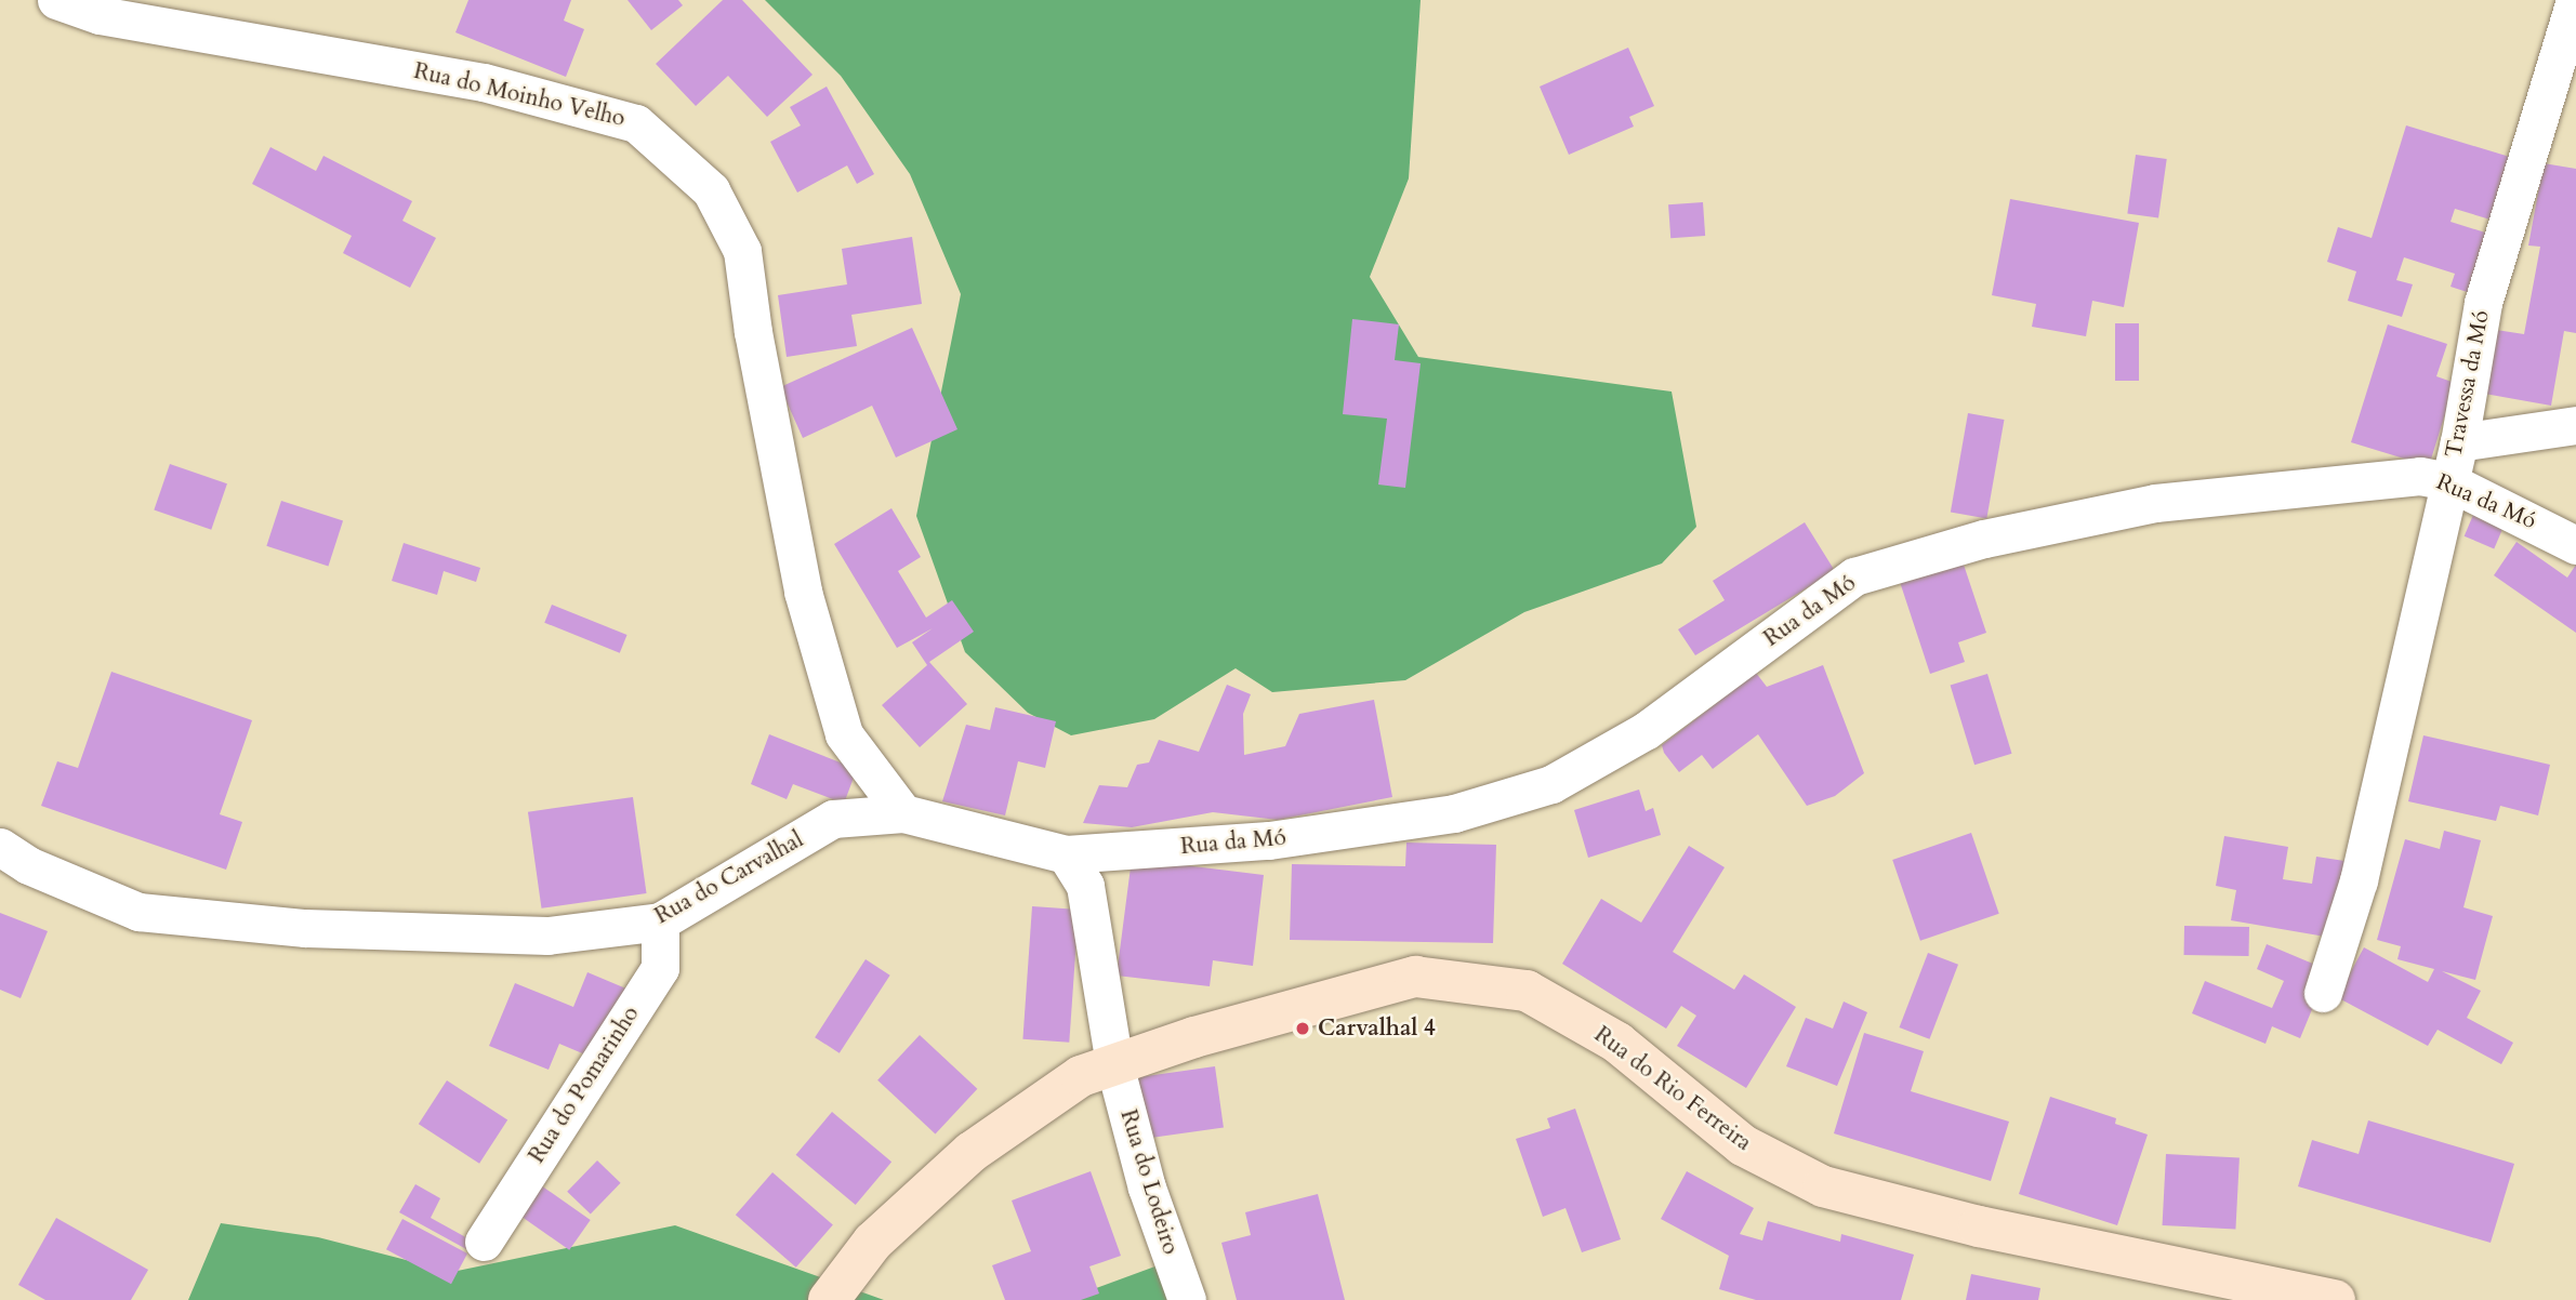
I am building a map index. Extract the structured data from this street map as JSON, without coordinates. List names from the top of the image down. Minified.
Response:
{"streets":{"street":["Rua do Moinho Velho","Travessa da Mó","Rua da Mó","Rua do Carvalhal","Rua do Pomarinho","Rua do Rio Ferreira","Rua do Lodeiro"]},"crossings":[["Rua do Moinho Velho","Rua do Carvalhal"],["Travessa da Mó","Rua da Mó"],["Rua da Mó","Rua do Carvalhal"],["Rua do Carvalhal","Rua do Pomarinho"],["Rua do Rio Ferreira","Rua do Lodeiro"]],"places":["Carvalhal 4"]}
